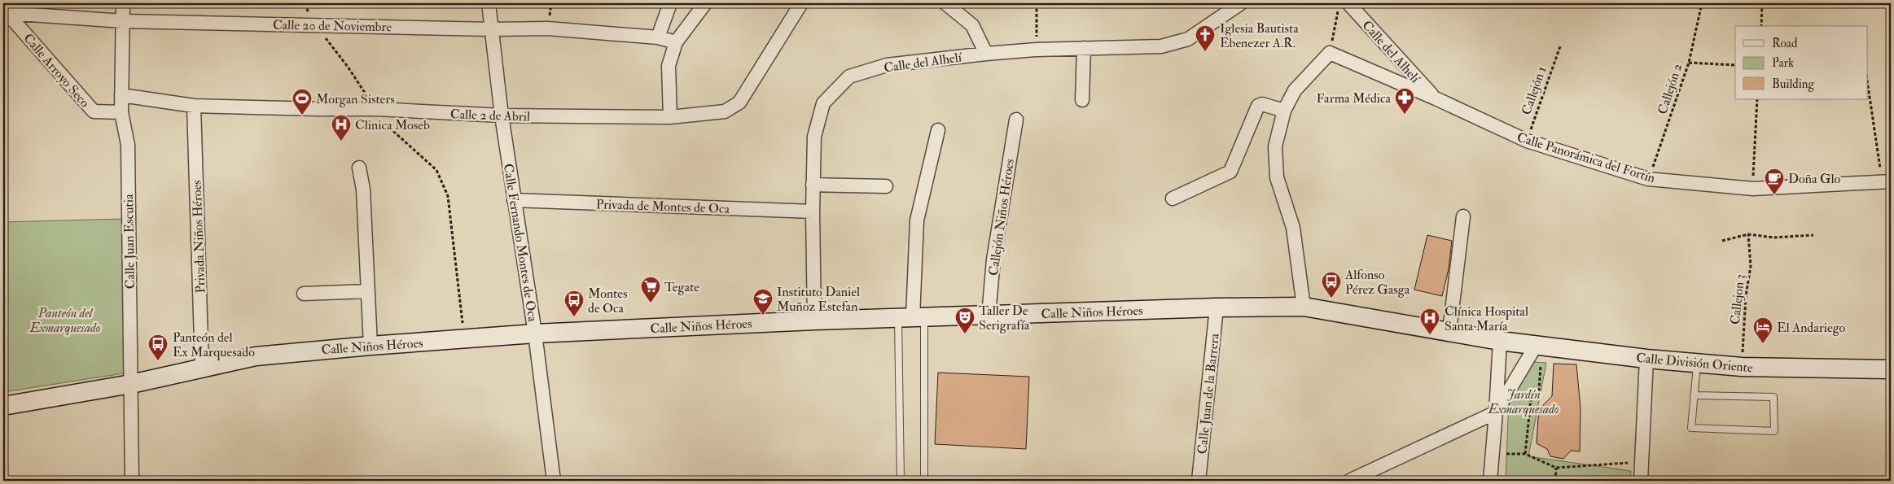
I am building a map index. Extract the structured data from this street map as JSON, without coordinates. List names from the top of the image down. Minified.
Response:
{"streets":{"main road":["Calle Niños Héroes","Calle División Oriente"],"street":["Calle 20 de Noviembre","Calle del Alhelí","Calle Arroyo Seco","Calle 2 de Abril","Calle Panorámica del Fortín","Privada de Montes de Oca","Callejón Niños Héroes","Privada Niños Héroes","Calle Juan Escutia","Calle Fernando Montes de Oca","Calle Juan de la Barrera"],"path":["Callejón 2","Callejón 1","Callejon 3"]},"crossings":[["Calle 20 de Noviembre","Calle Arroyo Seco"],["Calle 20 de Noviembre","Calle Juan Escutia"],["Calle 20 de Noviembre","Calle Fernando Montes de Oca"],["Calle del Alhelí","Calle Panorámica del Fortín"],["Calle del Alhelí","Privada de Montes de Oca"],["Calle del Alhelí","Calle Niños Héroes"],["Calle Arroyo Seco","Calle Juan Escutia"],["Callejón 2","Calle Panorámica del Fortín"],["Callejón 1","Calle Panorámica del Fortín"],["Calle 2 de Abril","Privada Niños Héroes"],["Calle 2 de Abril","Calle Juan Escutia"],["Calle 2 de Abril","Calle Fernando Montes de Oca"],["Privada de Montes de Oca","Calle Fernando Montes de Oca"],["Callejón Niños Héroes","Calle Niños Héroes"],["Privada Niños Héroes","Calle Niños Héroes"],["Calle Juan Escutia","Calle Niños Héroes"],["Calle Fernando Montes de Oca","Calle Niños Héroes"],["Callejon 3","Calle División Oriente"],["Calle Niños Héroes","Calle División Oriente"],["Calle Niños Héroes","Calle Juan de la Barrera"]],"parks":["Panteón del Exmarquesado","Jardín Exmarquesado"],"places":{"church":["Iglesia Bautista Ebenezer A.R."],"pharmacy":["Farma Médica"],"sports":["Morgan Sisters"],"hospital":["Clinica Moseb","Clínica Hospital Santa María"],"cafe":["Doña Glo"],"bus stop":["Alfonso Pérez Gasga","Montes de Oca","Panteón del Ex Marquesado"],"supermarket":["Tegate"],"school or university":["Instituto Daniel Muñoz Estefan"],"theatre":["Taller De Serigrafía"],"hotel":["El Andariego"]},"legend":["Road","Park","Building"]}
